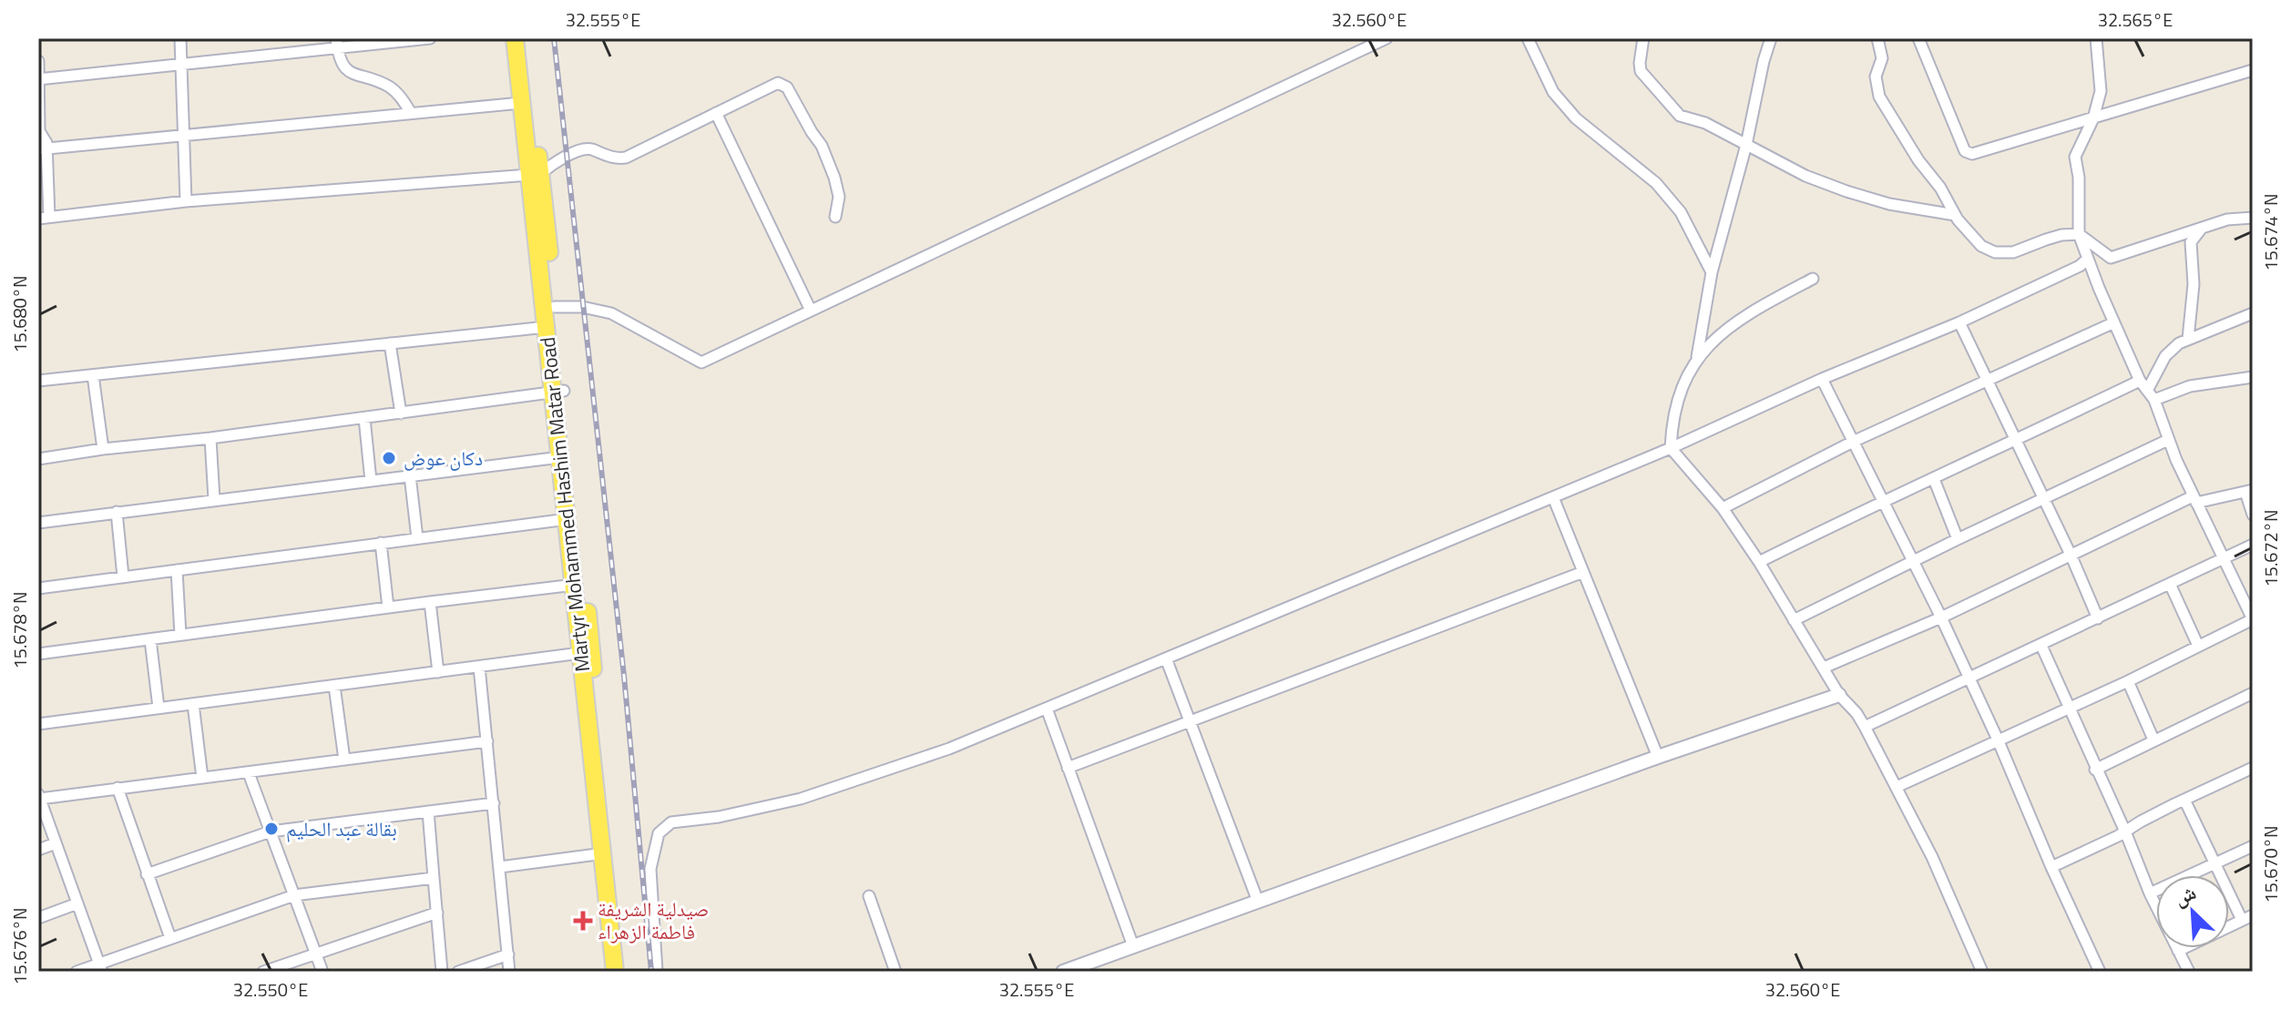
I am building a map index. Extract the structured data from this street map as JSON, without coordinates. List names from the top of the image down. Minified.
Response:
{"streets":{"main road":["Martyr Mohammed Hashim Matar Road"]},"places":{"other":["دكان عوض","بقالة عبد الحليم"],"health":["صيدلية الشريفة فاطمة الزهراء"]},"north":"top left","coordinates":["32.555°E","32.560°E","32.565°E","15.674°N","15.680°N","15.672°N","15.678°N","15.670°N","15.676°N","32.550°E"]}
